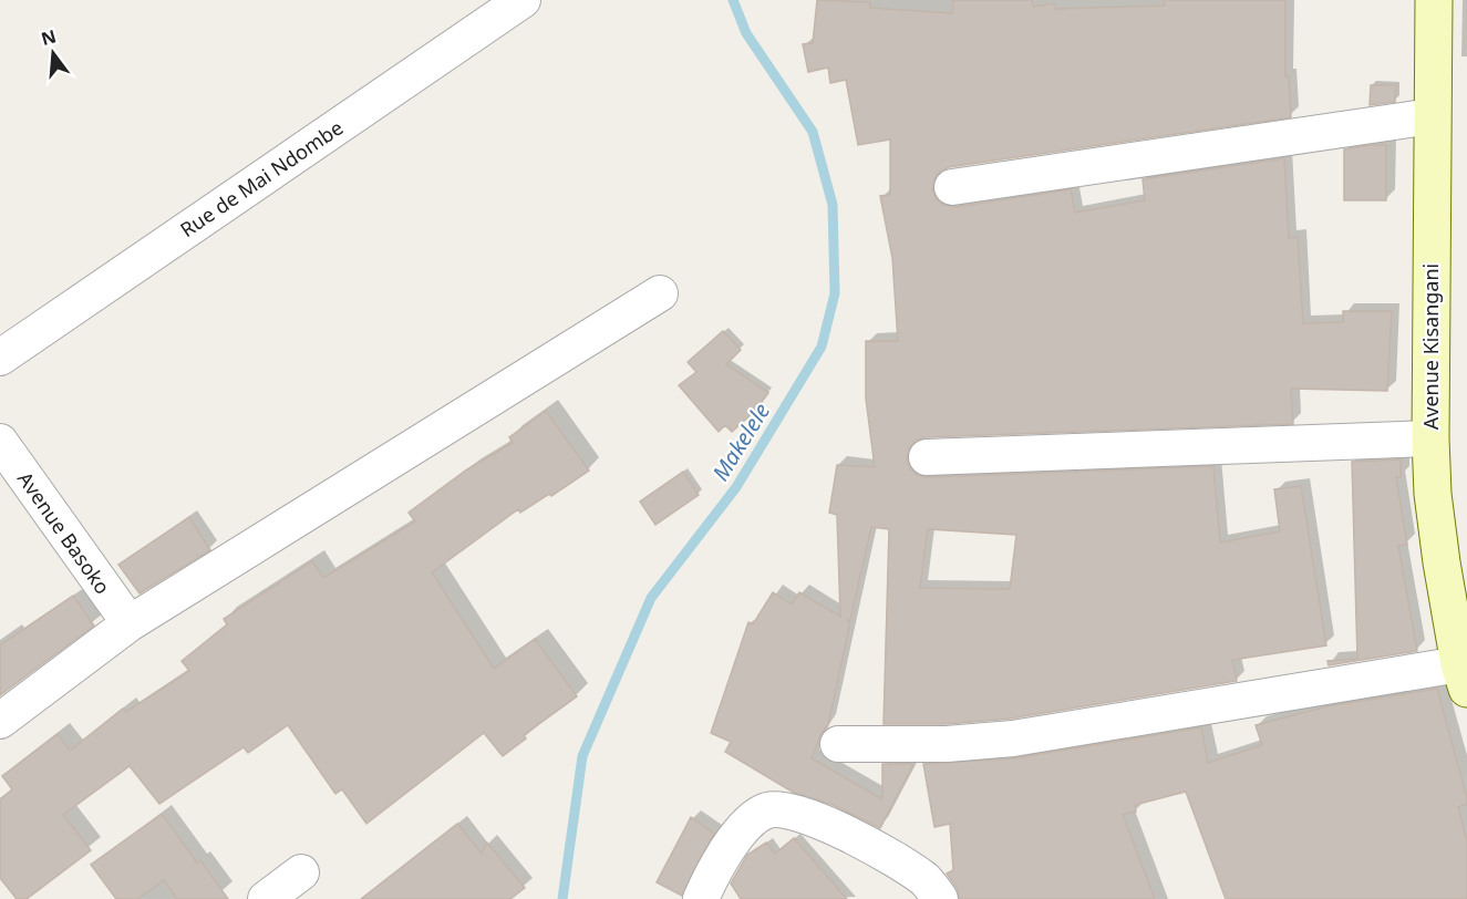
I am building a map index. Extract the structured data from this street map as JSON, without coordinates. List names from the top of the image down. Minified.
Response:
{"streets":{"street":["Rue de Mai Ndombe","Avenue Kisangani","Avenue Basoko"]},"water":["Makelele"],"north":"top"}
